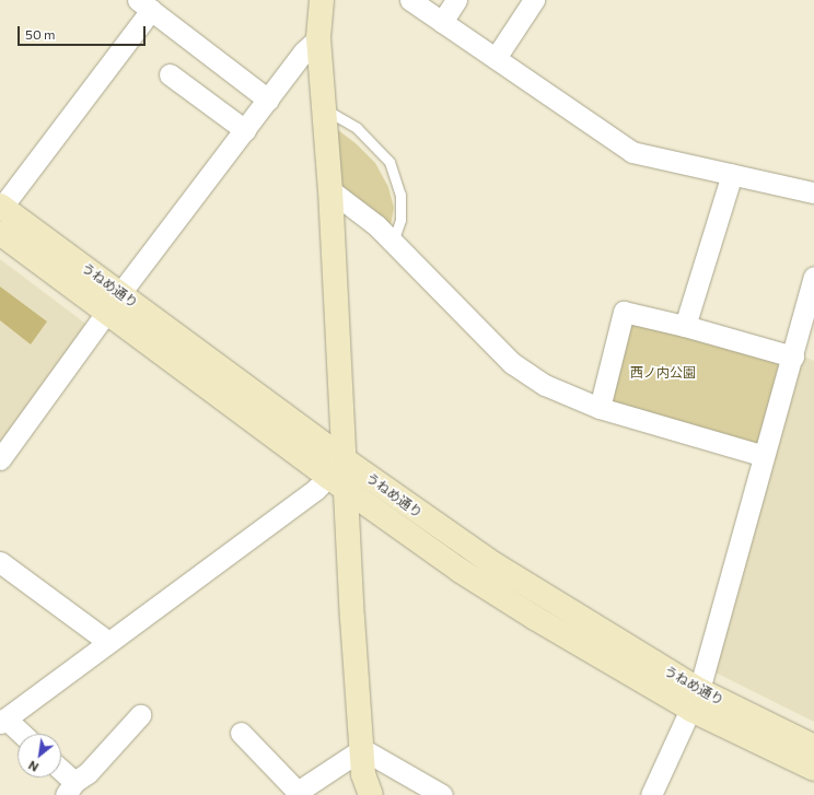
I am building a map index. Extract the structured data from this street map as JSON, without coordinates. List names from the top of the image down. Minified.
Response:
{"streets":{"street":["うねめ通り"]},"parks":["西ノ内公園"],"scale_bar":"50 m","north":"bottom left"}
